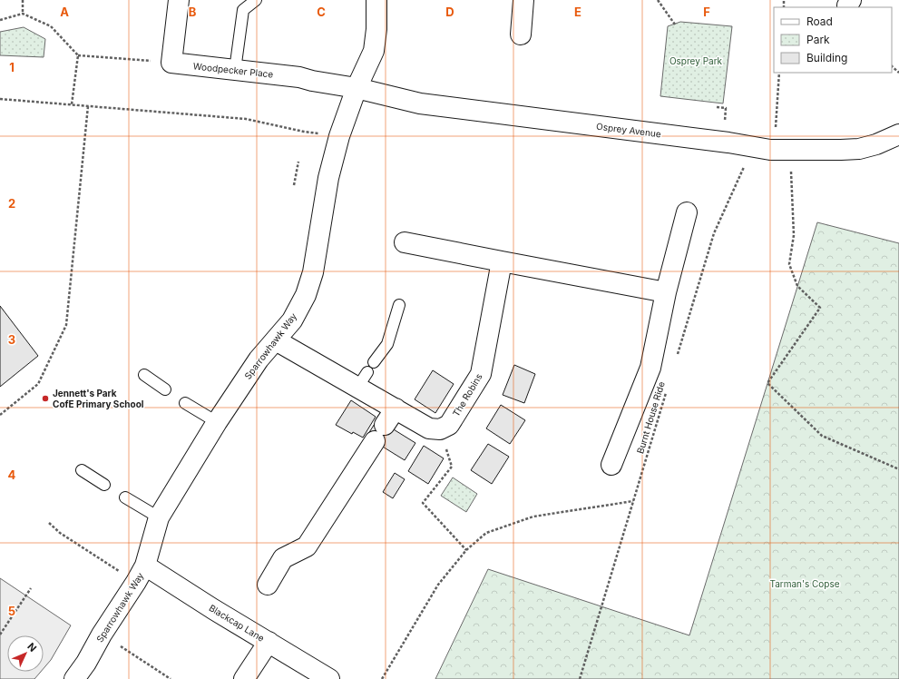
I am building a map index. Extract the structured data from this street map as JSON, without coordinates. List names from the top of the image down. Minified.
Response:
{"streets":{"street":["Woodpecker Place","Osprey Avenue","Sparrowhawk Way","The Robins","Blackcap Lane"],"path":["Burnt House Ride"]},"crossings":[["Woodpecker Place","Osprey Avenue"],["Woodpecker Place","Sparrowhawk Way"],["Osprey Avenue","Sparrowhawk Way"],["Sparrowhawk Way","Blackcap Lane"]],"parks":["Osprey Park","Tarman's Copse"],"places":["Jennett's Park CofE Primary School"],"legend":["Road","Park","Building"],"north":"top right","grid":{"columns":["A","B","C","D","E","F"],"rows":["1","2","3","4","5"]}}
